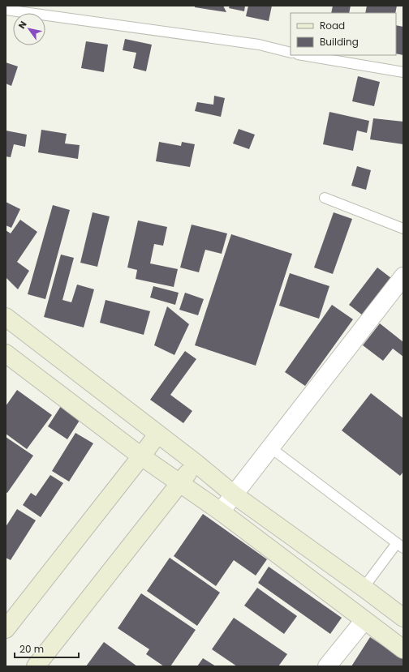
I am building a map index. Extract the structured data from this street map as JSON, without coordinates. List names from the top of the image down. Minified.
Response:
{"legend":["Road","Building"],"scale_bar":"20 m","north":"top left"}
